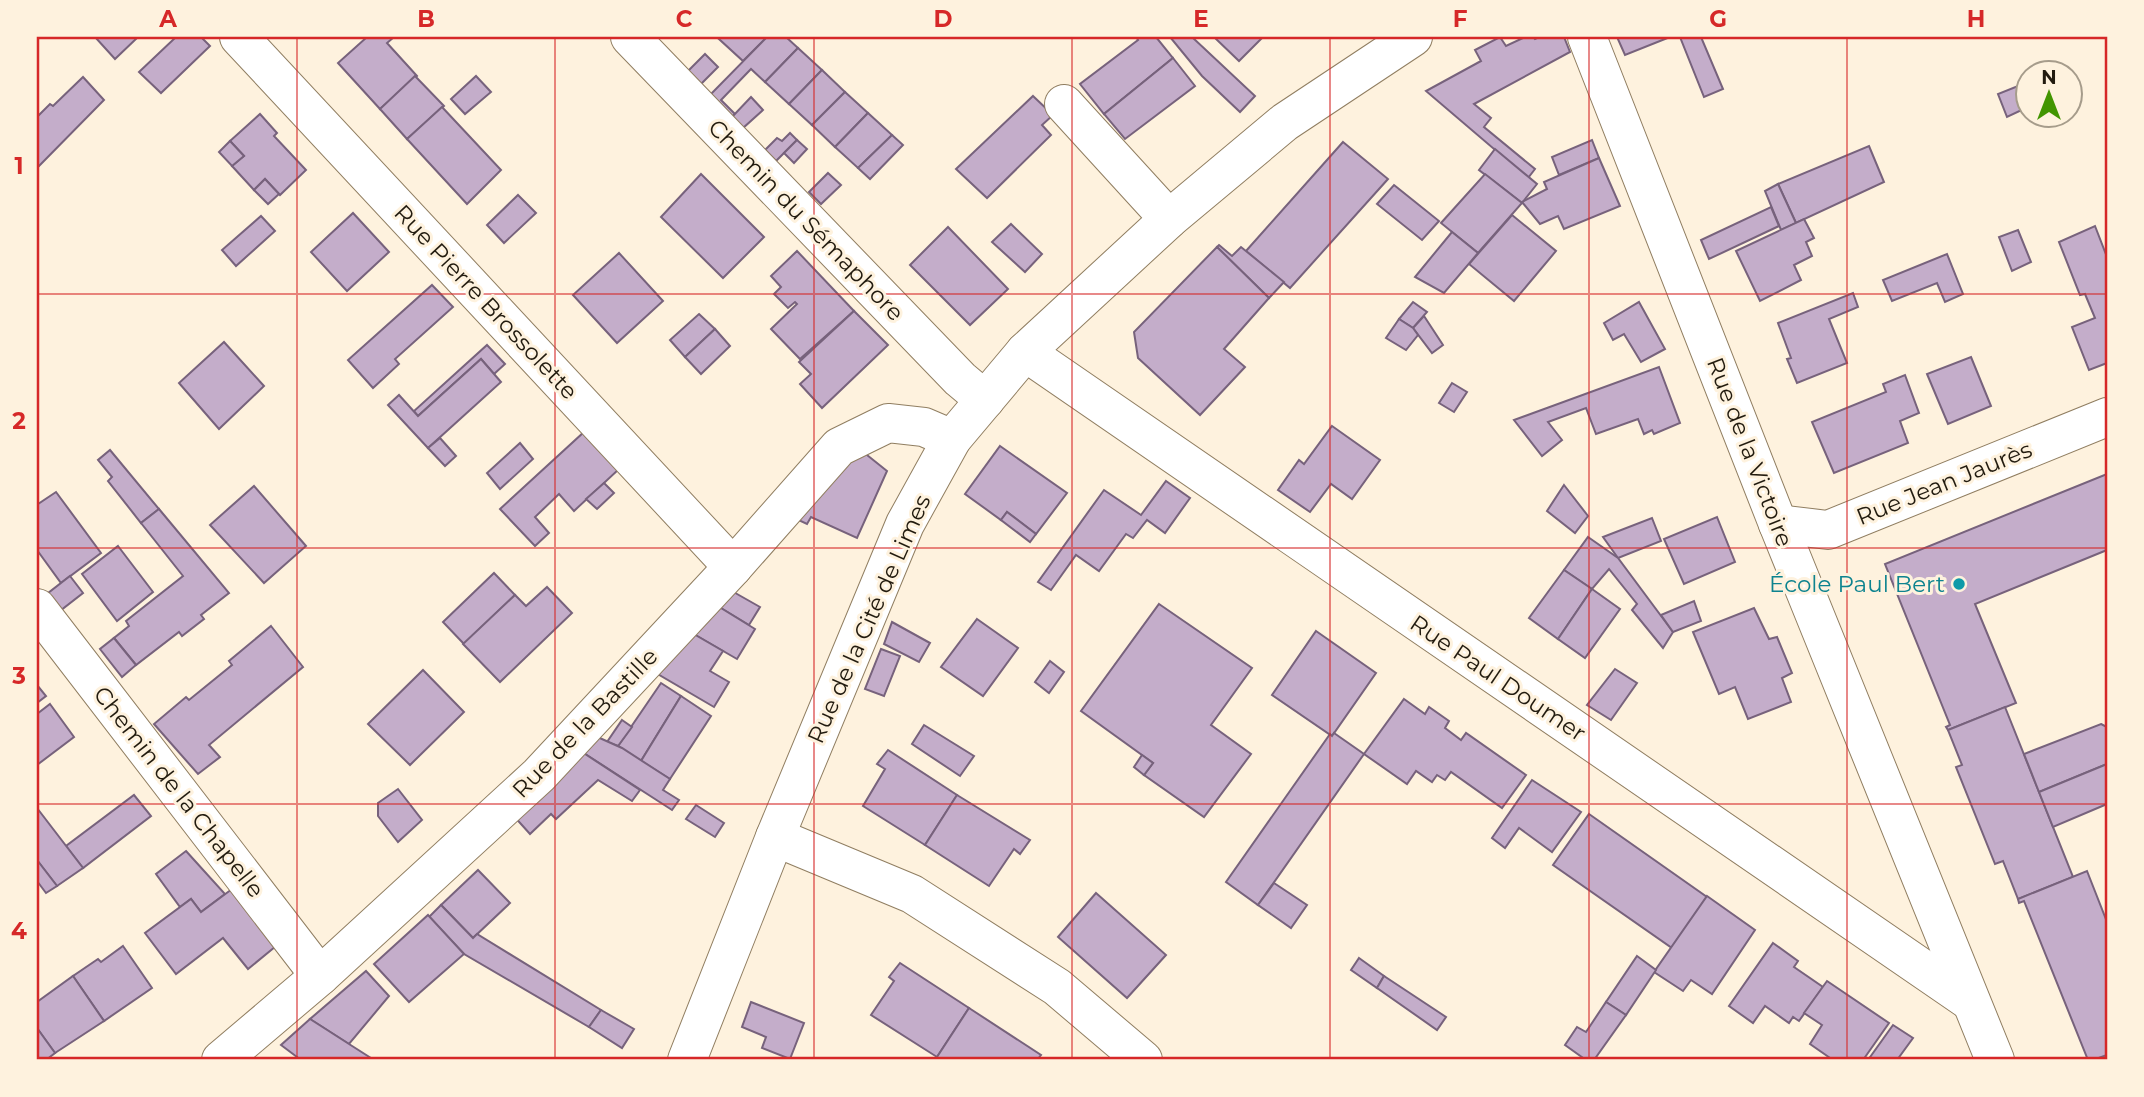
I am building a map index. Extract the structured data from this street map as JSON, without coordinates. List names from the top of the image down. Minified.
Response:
{"streets":{"street":["Chemin du Sémaphore","Rue Pierre Brossolette","Rue de la Victoire","Rue Jean Jaurès","Rue de la Cité de Limes","Rue Paul Doumer","Rue de la Bastille","Chemin de la Chapelle"]},"crossings":[["Chemin du Sémaphore","Rue de la Cité de Limes"],["Rue Pierre Brossolette","Rue de la Bastille"],["Rue de la Victoire","Rue Jean Jaurès"],["Rue de la Victoire","Rue Paul Doumer"],["Rue de la Cité de Limes","Rue Paul Doumer"],["Rue de la Cité de Limes","Rue de la Bastille"],["Rue de la Bastille","Chemin de la Chapelle"]],"places":["École Paul Bert"],"north":"top","grid":{"columns":["A","B","C","D","E","F","G","H"],"rows":["1","2","3","4"]}}
